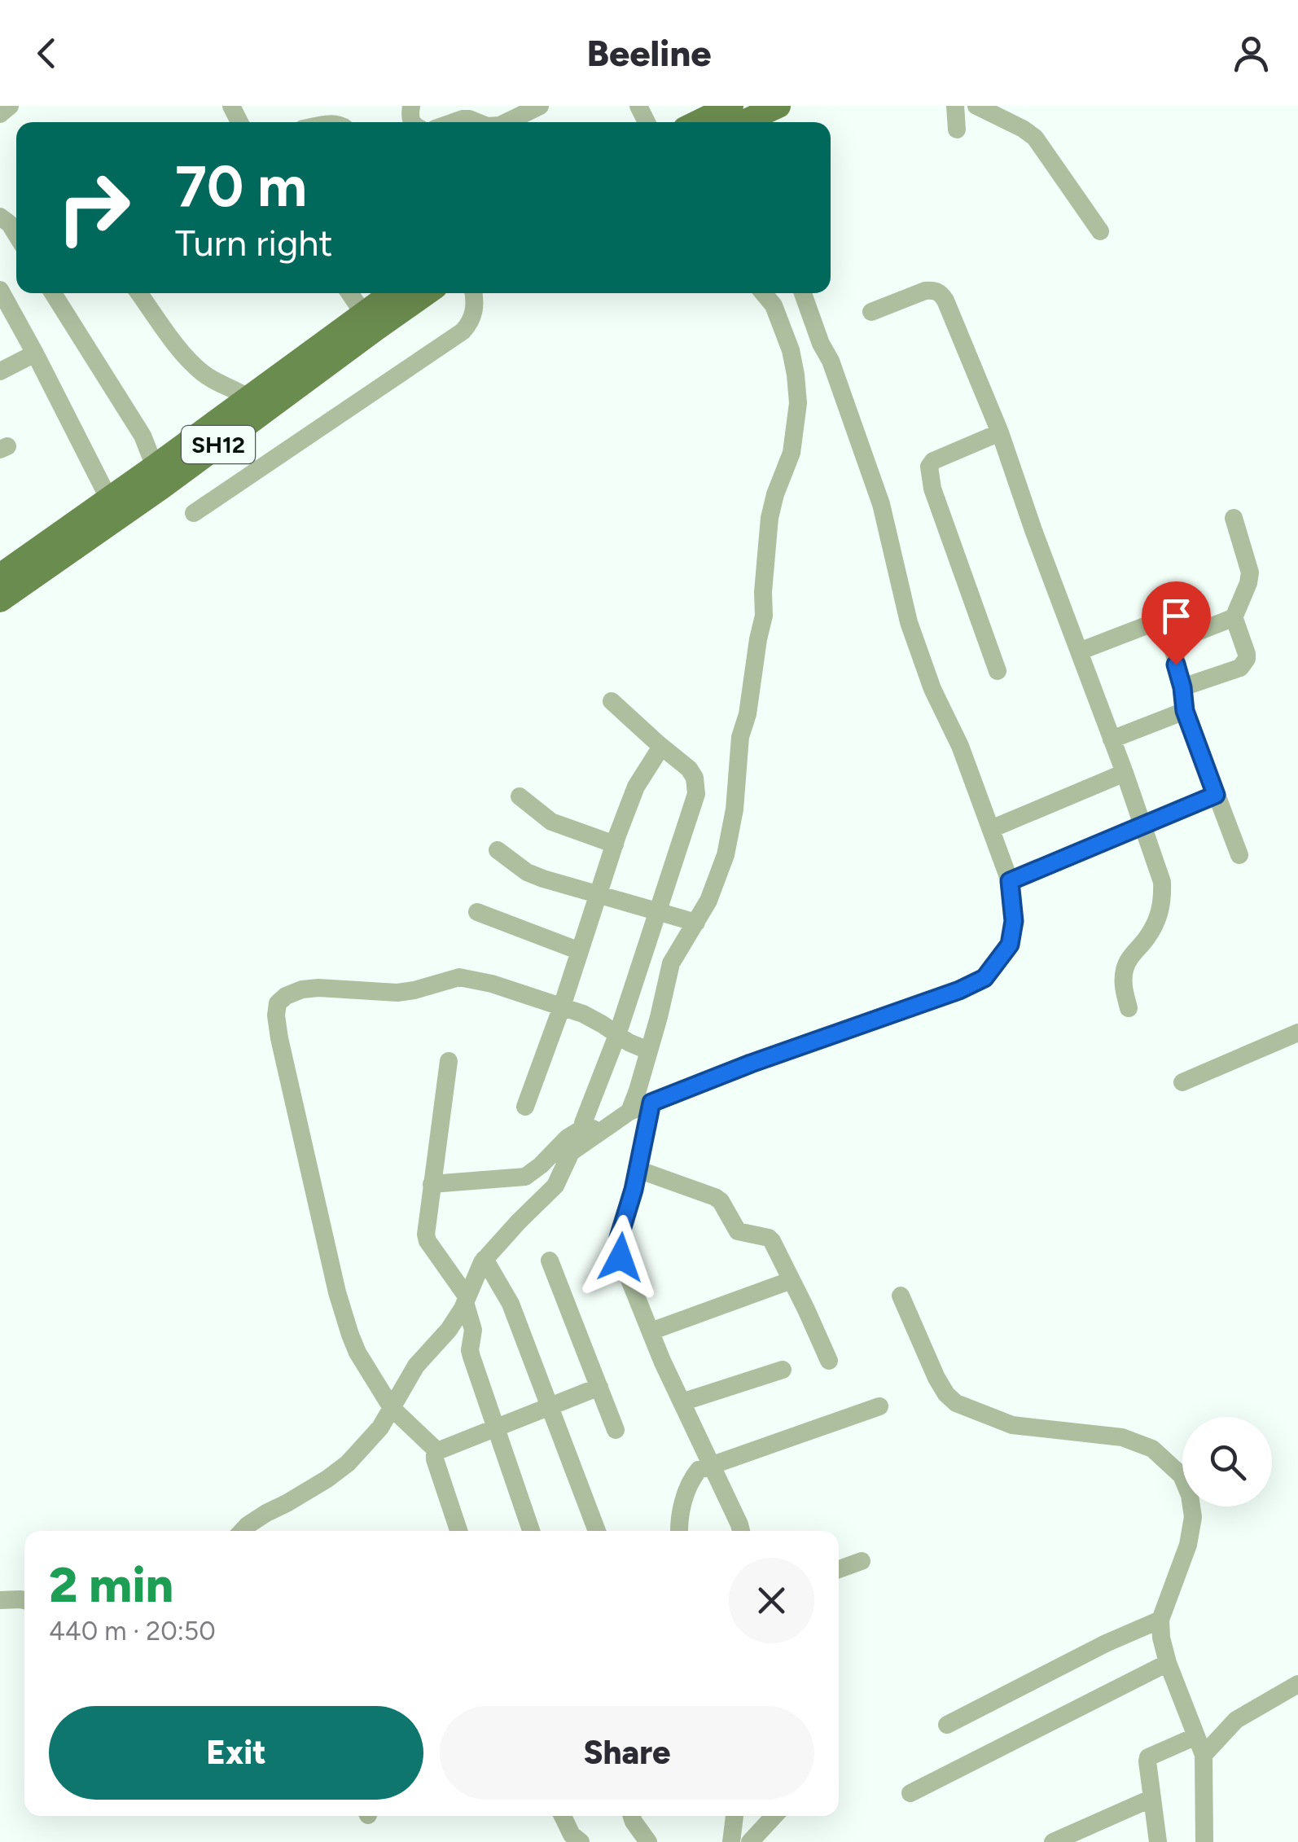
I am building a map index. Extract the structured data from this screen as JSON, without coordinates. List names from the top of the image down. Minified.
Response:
{"streets":{"main road":["SH12"]},"page":{"header":"Beeline","turn":["70 m","Turn right"],"heading":["2 min","440 m · 20:50"],"buttons":["Exit","Share"]}}
